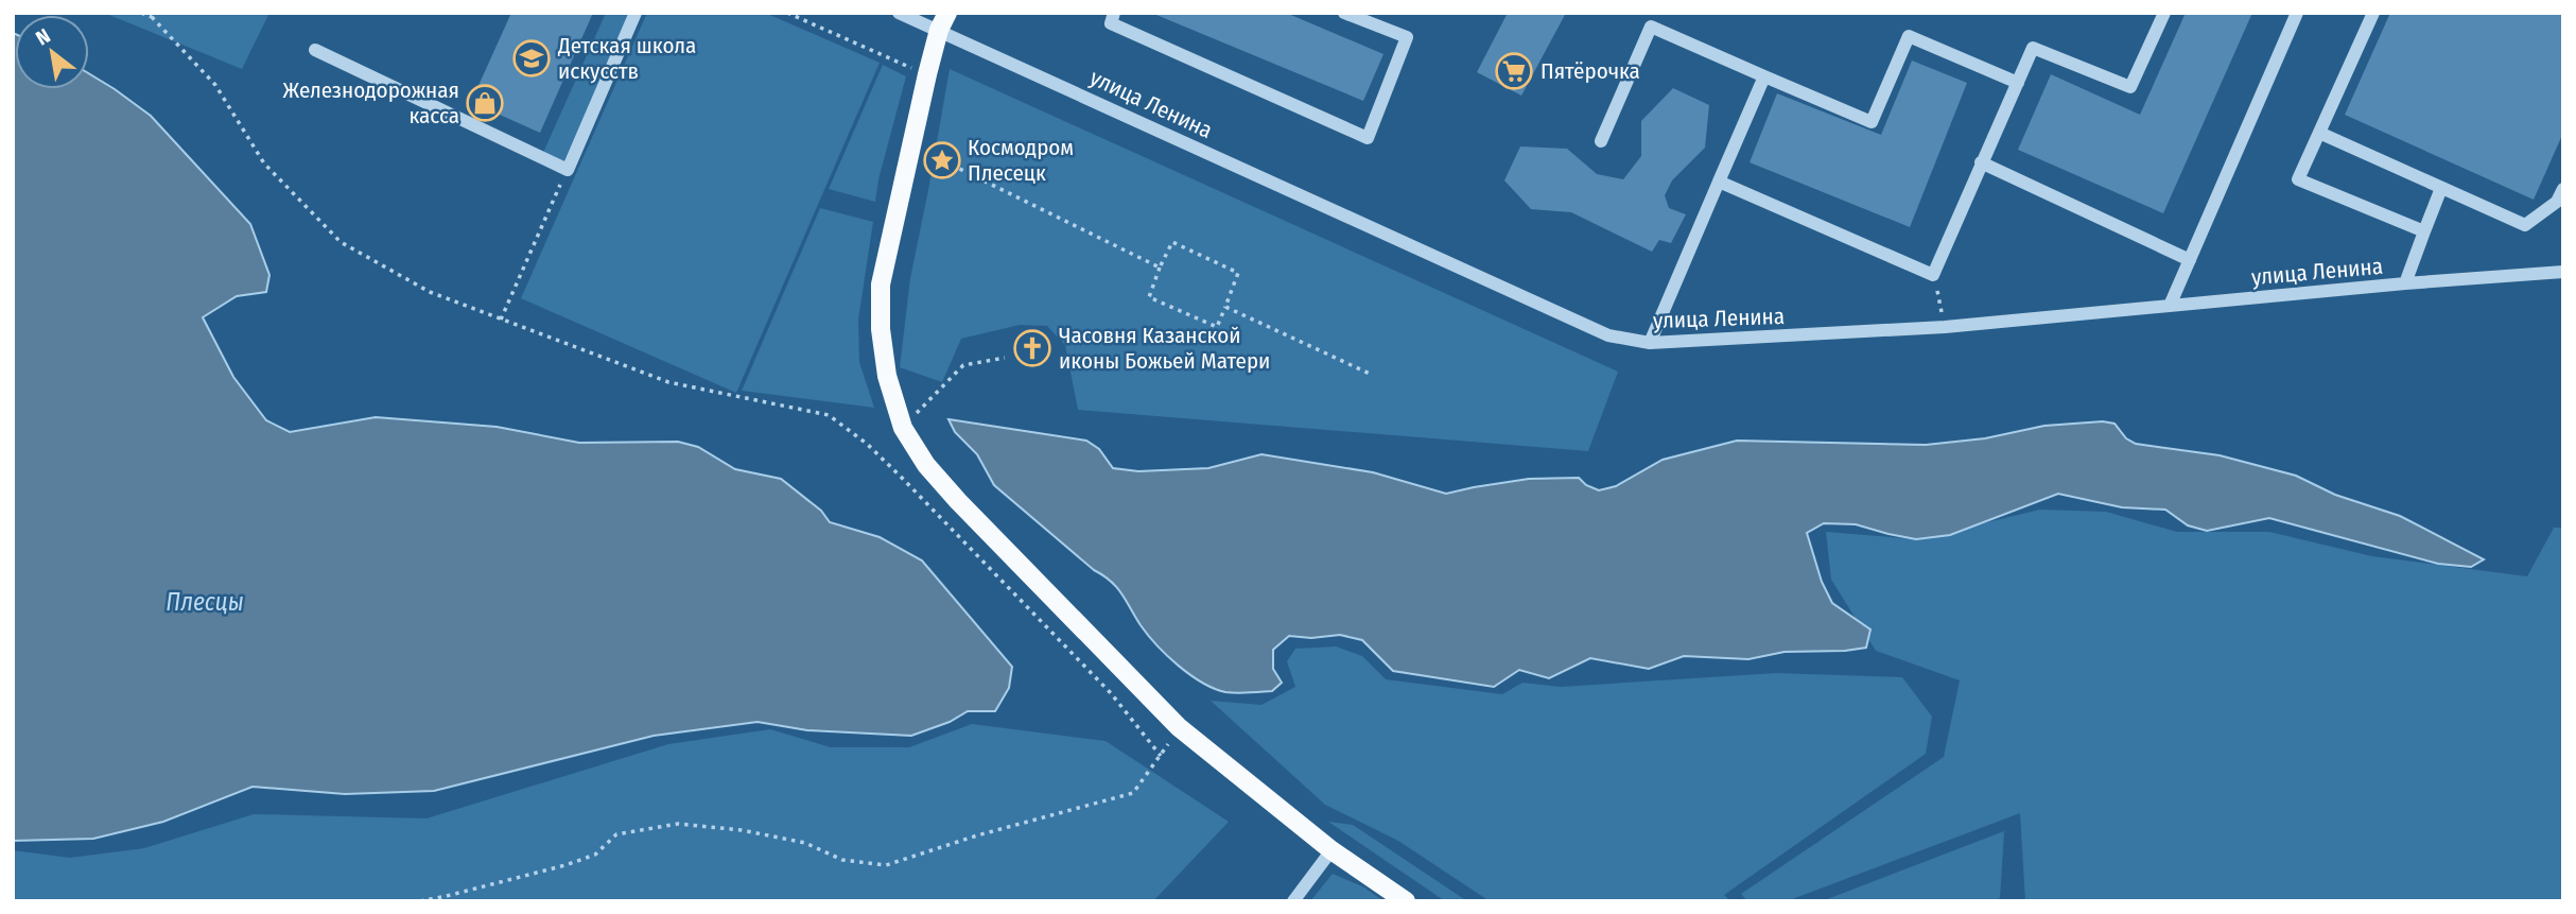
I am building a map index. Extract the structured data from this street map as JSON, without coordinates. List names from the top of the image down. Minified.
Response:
{"streets":{"street":["улица Ленина"]},"water":["Плесцы"],"places":{"school or university":["Детская школа искусств"],"supermarket":["Пятёрочка"],"shop":["Железнодорожная касса"],"place":["Космодром Плесецк"],"church":["Часовня Казанской иконы Божьей Матери"]},"north":"top left"}
